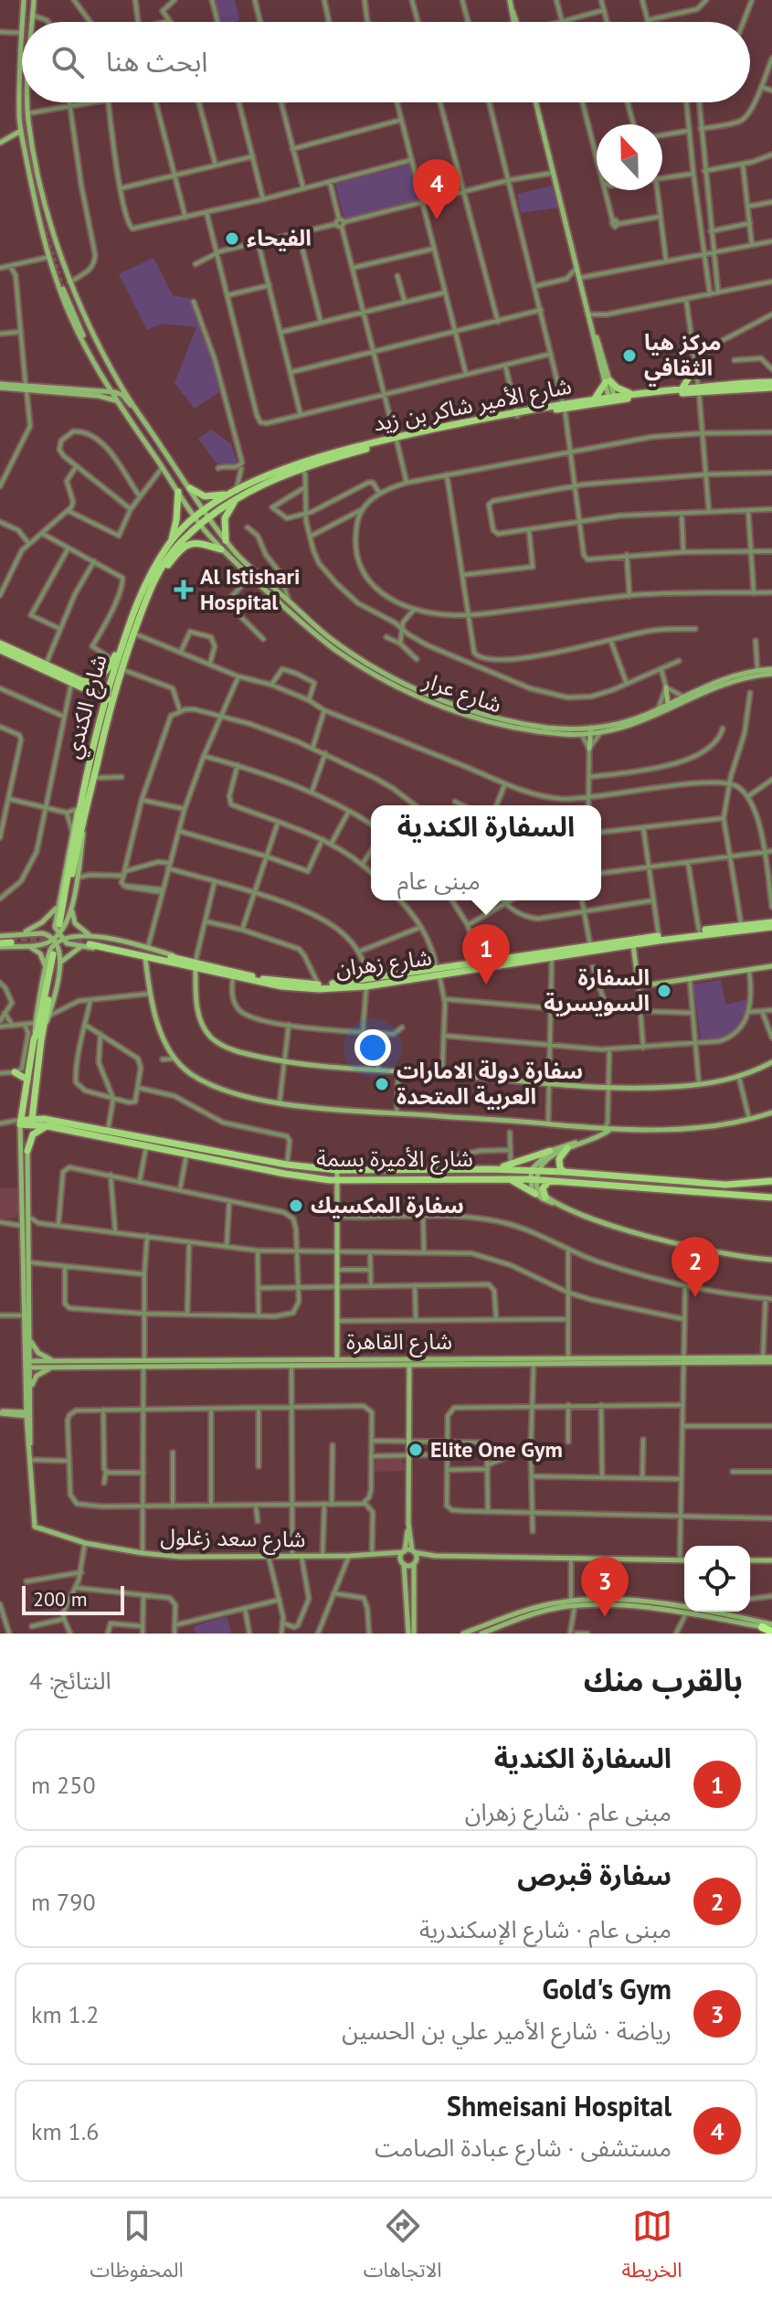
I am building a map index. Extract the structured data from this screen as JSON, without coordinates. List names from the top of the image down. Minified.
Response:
{"streets":{"main road":["شارع الأمير شاكر بن زيد","شارع عرار","شارع الكندي","شارع زهران","شارع الأميرة بسمة","شارع القاهرة","شارع سعد زغلول"]},"crossings":[["شارع الأمير شاكر بن زيد","شارع عرار"],["شارع الأمير شاكر بن زيد","شارع الكندي"],["شارع عرار","شارع الكندي"]],"places":{"other":["الفيحاء","مركز هيا الثقافي","السفارة السويسرية","سفارة دولة الامارات العربية المتحدة","سفارة المكسيك","Elite One Gym"],"health":["Al Istishari Hospital"]},"scale_bar":"200 m","north":"top","page":{"search":"ابحث هنا","pins":["4","1","2","3"],"popup":["السفارة الكندية","مبنى عام"],"scale":"200 m","heading":["بالقرب منك","النتائج: 4"],"list":[{"mark":"1","name":"السفارة الكندية","note":"مبنى عام · شارع زهران","value":"250 m"},{"mark":"2","name":"سفارة قبرص","note":"مبنى عام · شارع الإسكندرية","value":"790 m"},{"mark":"3","name":"Gold's Gym","note":"رياضة · شارع الأمير علي بن الحسين","value":"1.2 km"},{"mark":"4","name":"Shmeisani Hospital","note":"مستشفى · شارع عبادة الصامت","value":"1.6 km"}],"nav":["الخريطة","الاتجاهات","المحفوظات"]}}
